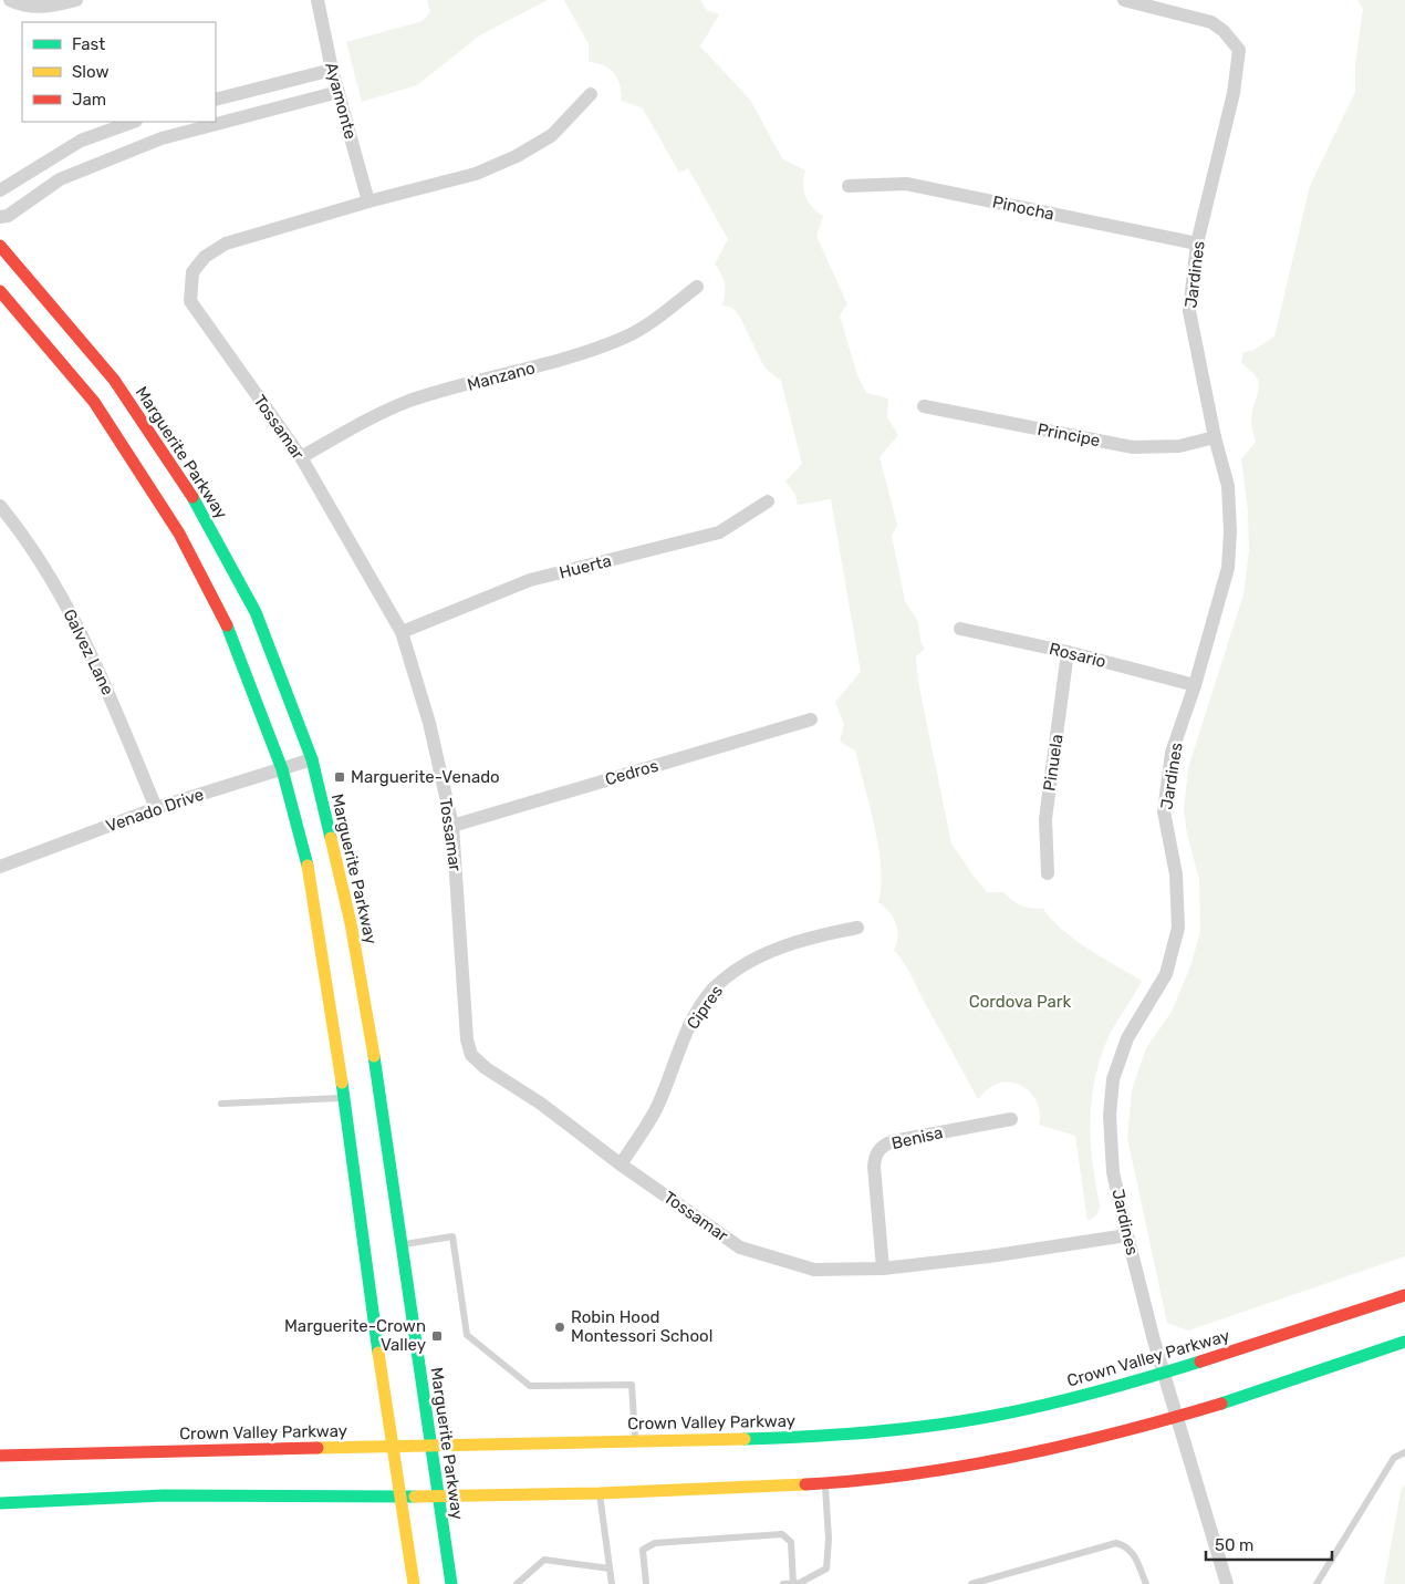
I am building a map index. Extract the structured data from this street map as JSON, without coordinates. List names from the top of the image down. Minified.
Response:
{"streets":{"main road":["Marguerite Parkway","Crown Valley Parkway"],"street":["Ayamonte","Pinocha","Jardines","Manzano","Tossamar","Principe","Huerta","Galvez Lane","Rosario","Pinuela","Cedros","Venado Drive","Cipres","Benisa"]},"crossings":[["Ayamonte","Tossamar"],["Pinocha","Jardines"],["Jardines","Tossamar"],["Jardines","Principe"],["Jardines","Rosario"],["Jardines","Crown Valley Parkway"],["Manzano","Tossamar"],["Tossamar","Huerta"],["Tossamar","Cedros"],["Tossamar","Cipres"],["Tossamar","Benisa"],["Marguerite Parkway","Venado Drive"],["Marguerite Parkway","Crown Valley Parkway"],["Galvez Lane","Venado Drive"],["Rosario","Pinuela"]],"parks":["Cordova Park"],"places":{"transit":["Marguerite-Venado","Marguerite-Crown Valley"],"other":["Robin Hood Montessori School"]},"legend":["Fast","Slow","Jam"],"scale_bar":"50 m"}
